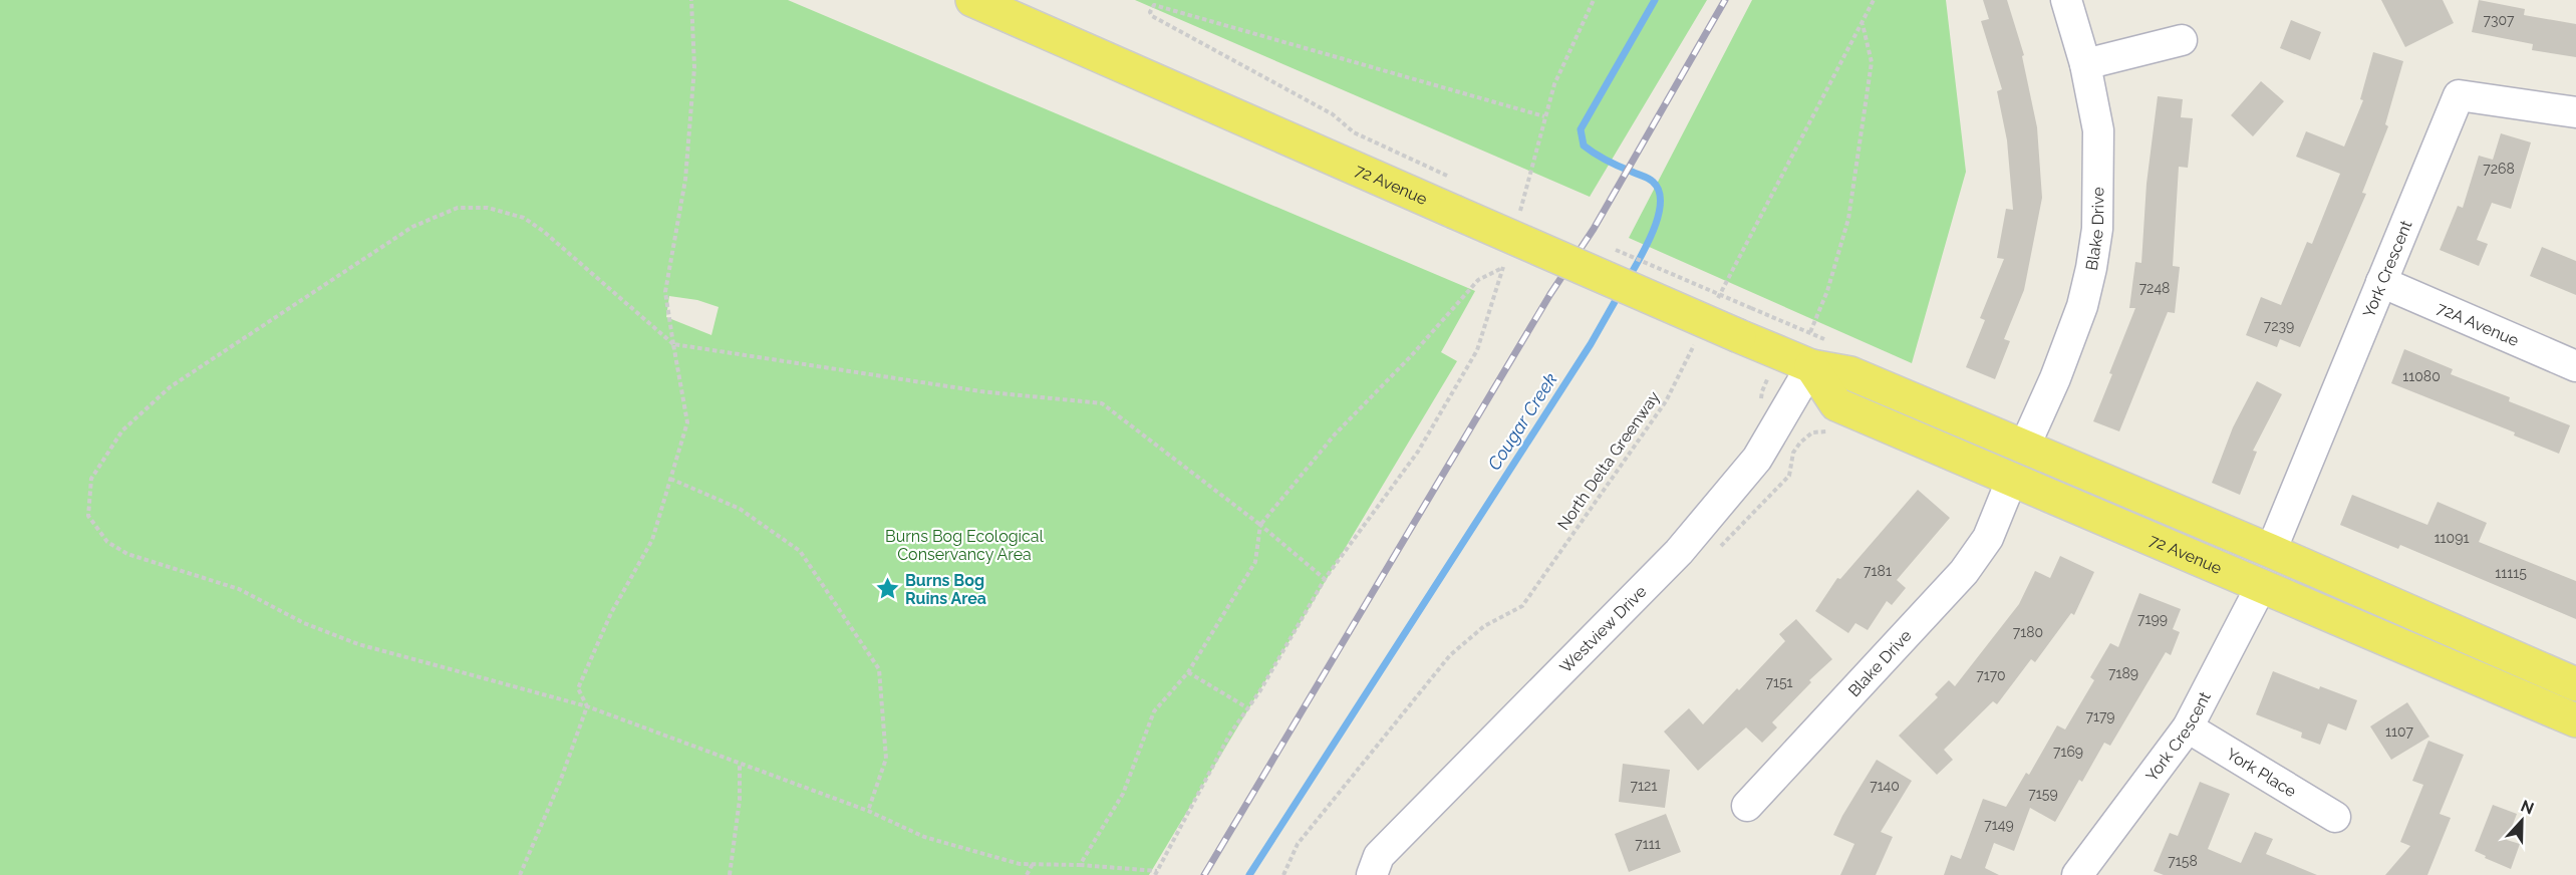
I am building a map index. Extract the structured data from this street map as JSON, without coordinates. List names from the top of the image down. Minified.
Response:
{"streets":{"main road":["72 Avenue"],"street":["Blake Drive","York Crescent","72A Avenue","Westview Drive","York Place"],"path":["North Delta Greenway"]},"crossings":[["72 Avenue","Blake Drive"],["72 Avenue","York Crescent"],["72 Avenue","Westview Drive"],["York Crescent","72A Avenue"],["York Crescent","York Place"]],"water":["Cougar Creek"],"parks":["Burns Bog Ecological Conservancy Area"],"places":{"place":["Burns Bog Ruins Area"]},"house_numbers":["7307","7268","7248","7239","11080","11091","7181","11115","7199","7180","7189","7170","7151","7179","1107","7169","7121","7140","7159","7149","7111","7158"],"north":"top"}
